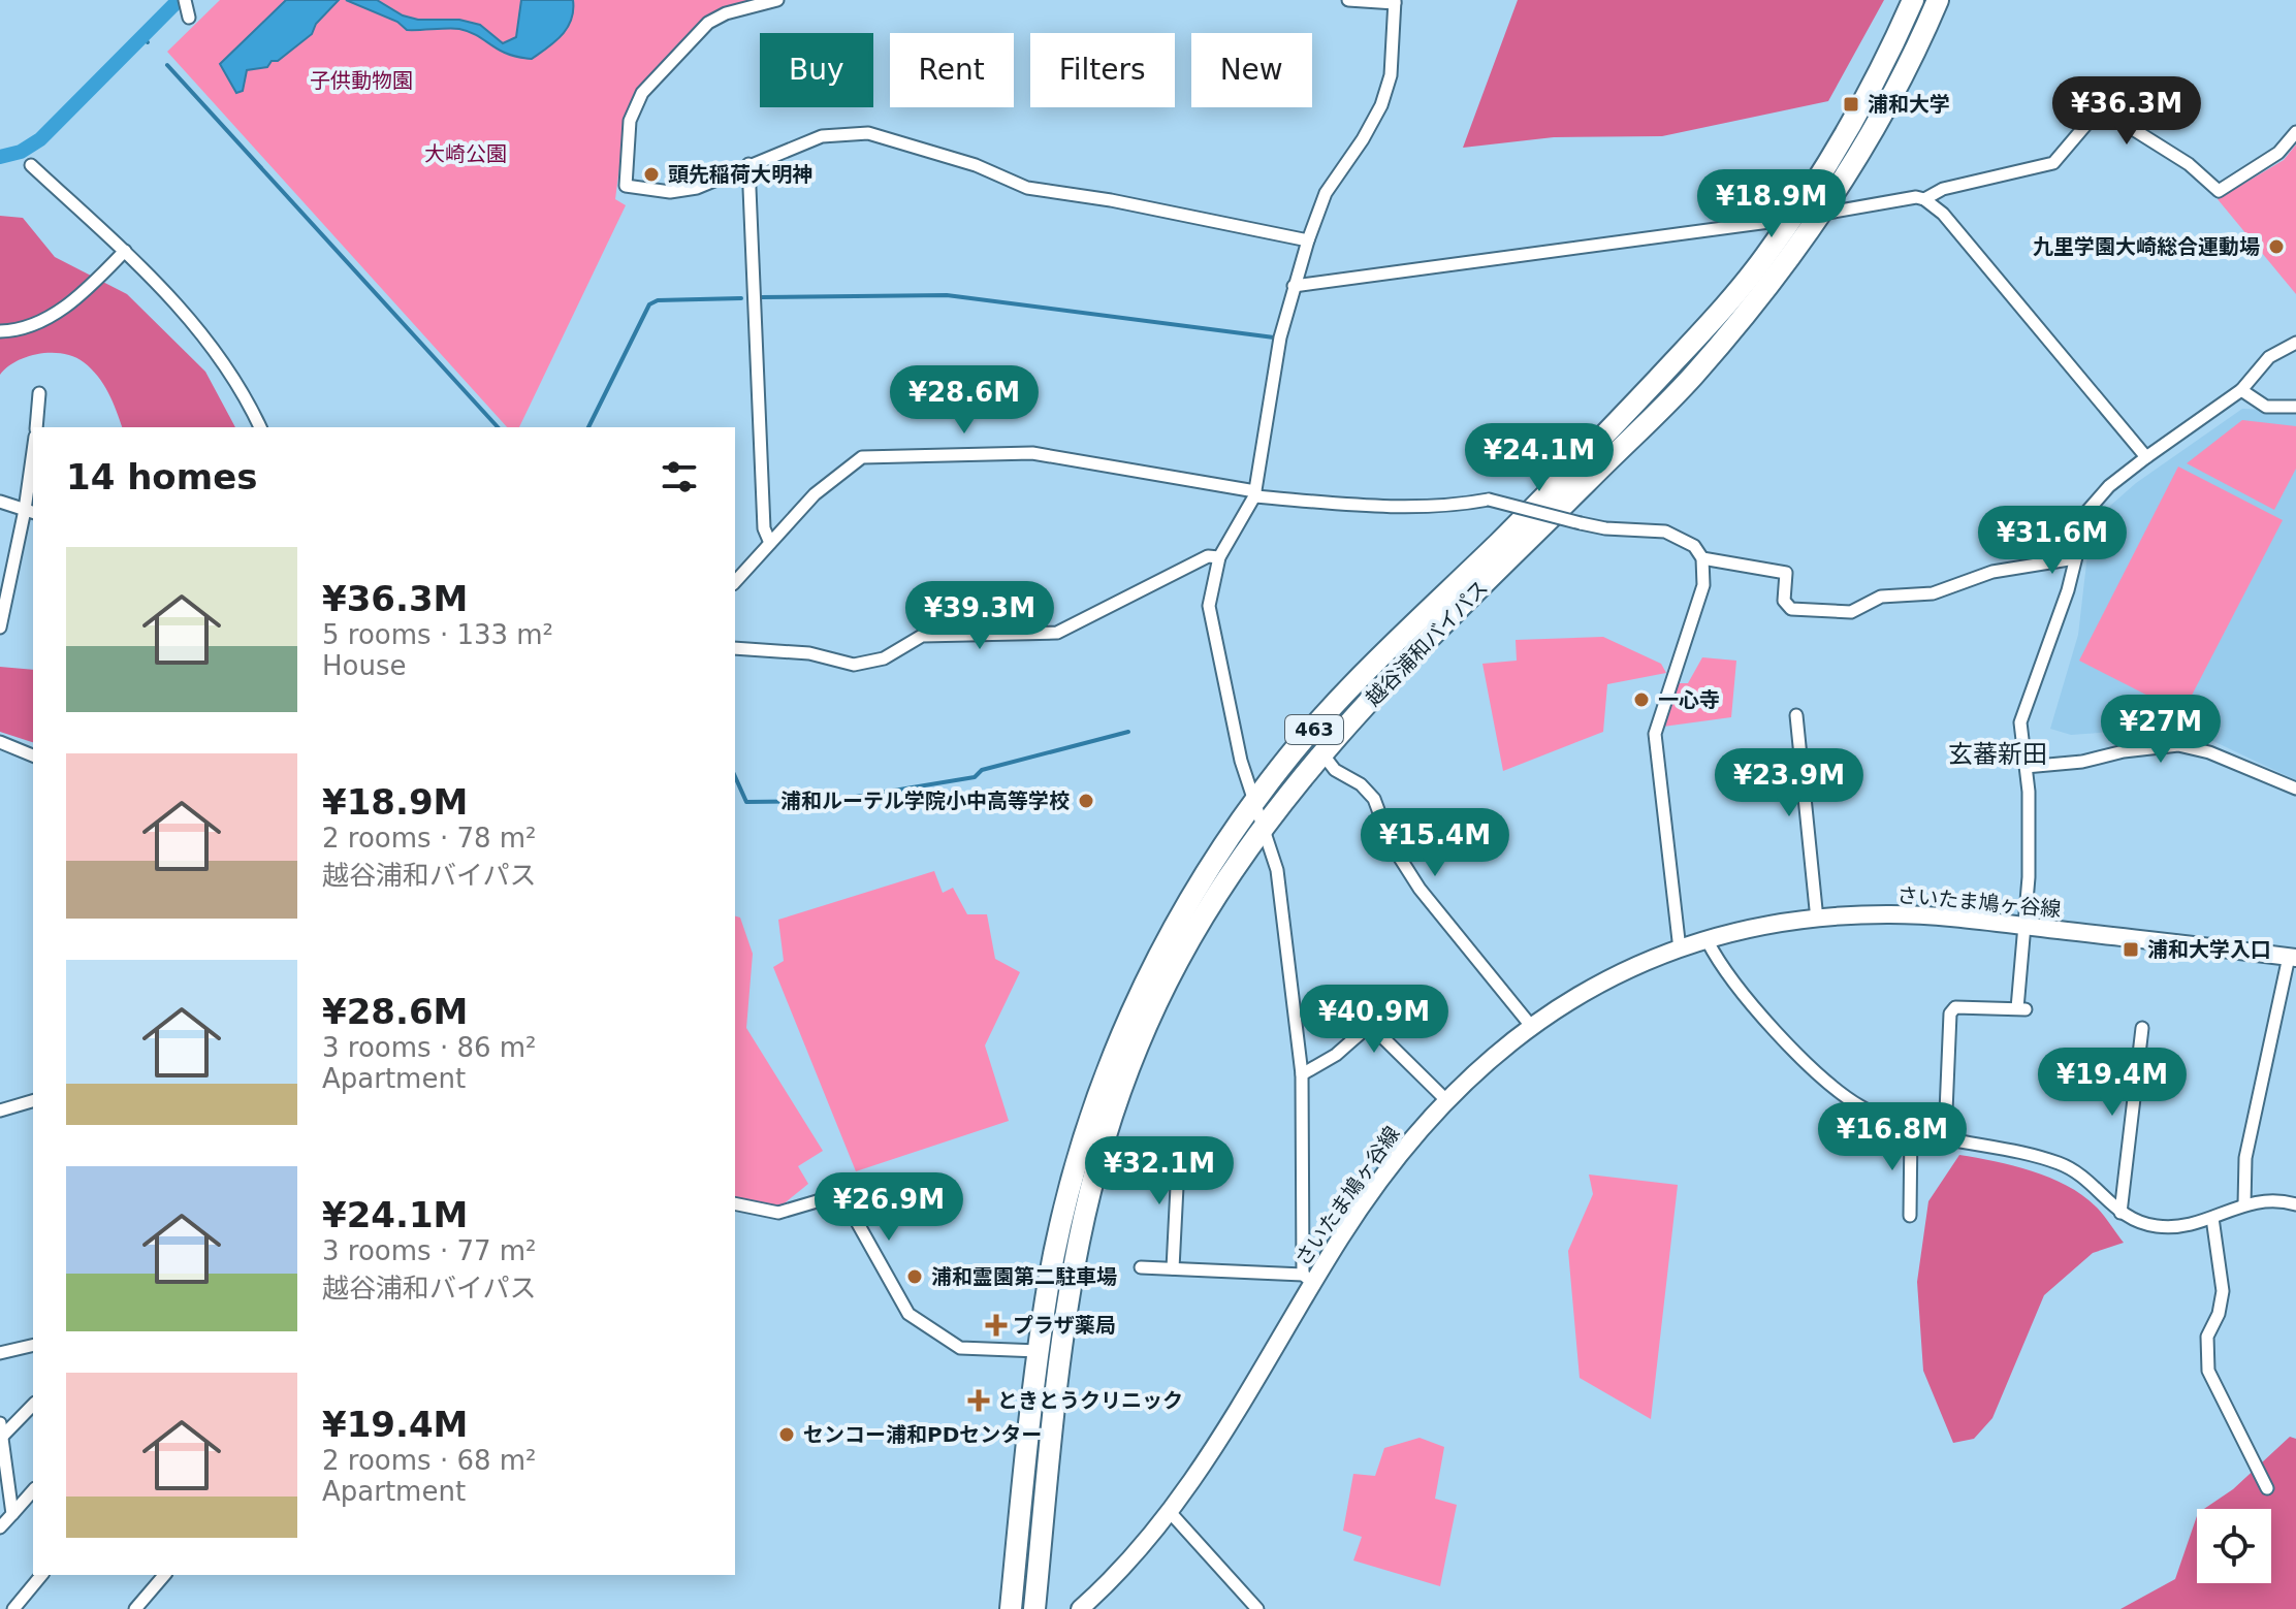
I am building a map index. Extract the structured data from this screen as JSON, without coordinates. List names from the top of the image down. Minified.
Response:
{"streets":{"highway":["越谷浦和バイパス","463"],"main road":["さいたま鳩ヶ谷線"]},"districts":["玄蕃新田"],"parks":["子供動物園","大崎公園"],"places":{"transit":["浦和大学","浦和大学入口"],"other":["頭先稲荷大明神","九里学園大崎総合運動場","一心寺","浦和ルーテル学院小中高等学校","浦和霊園第二駐車場","センコー浦和PDセンター"],"health":["プラザ薬局","ときとうクリニック"]},"page":{"chip":["Buy","Rent","Filters","New"],"price":["¥36.3M","¥18.9M","¥28.6M","¥24.1M","¥31.6M","¥39.3M","¥27M","¥23.9M","¥15.4M","¥40.9M","¥19.4M","¥16.8M","¥32.1M","¥26.9M"],"heading":"14 homes","list":[{"name":"¥36.3M","note":"5 rooms · 133 m² · House"},{"name":"¥18.9M","note":"2 rooms · 78 m² · 越谷浦和バイパス"},{"name":"¥28.6M","note":"3 rooms · 86 m² · Apartment"},{"name":"¥24.1M","note":"3 rooms · 77 m² · 越谷浦和バイパス"},{"name":"¥19.4M","note":"2 rooms · 68 m² · Apartment"}]}}
